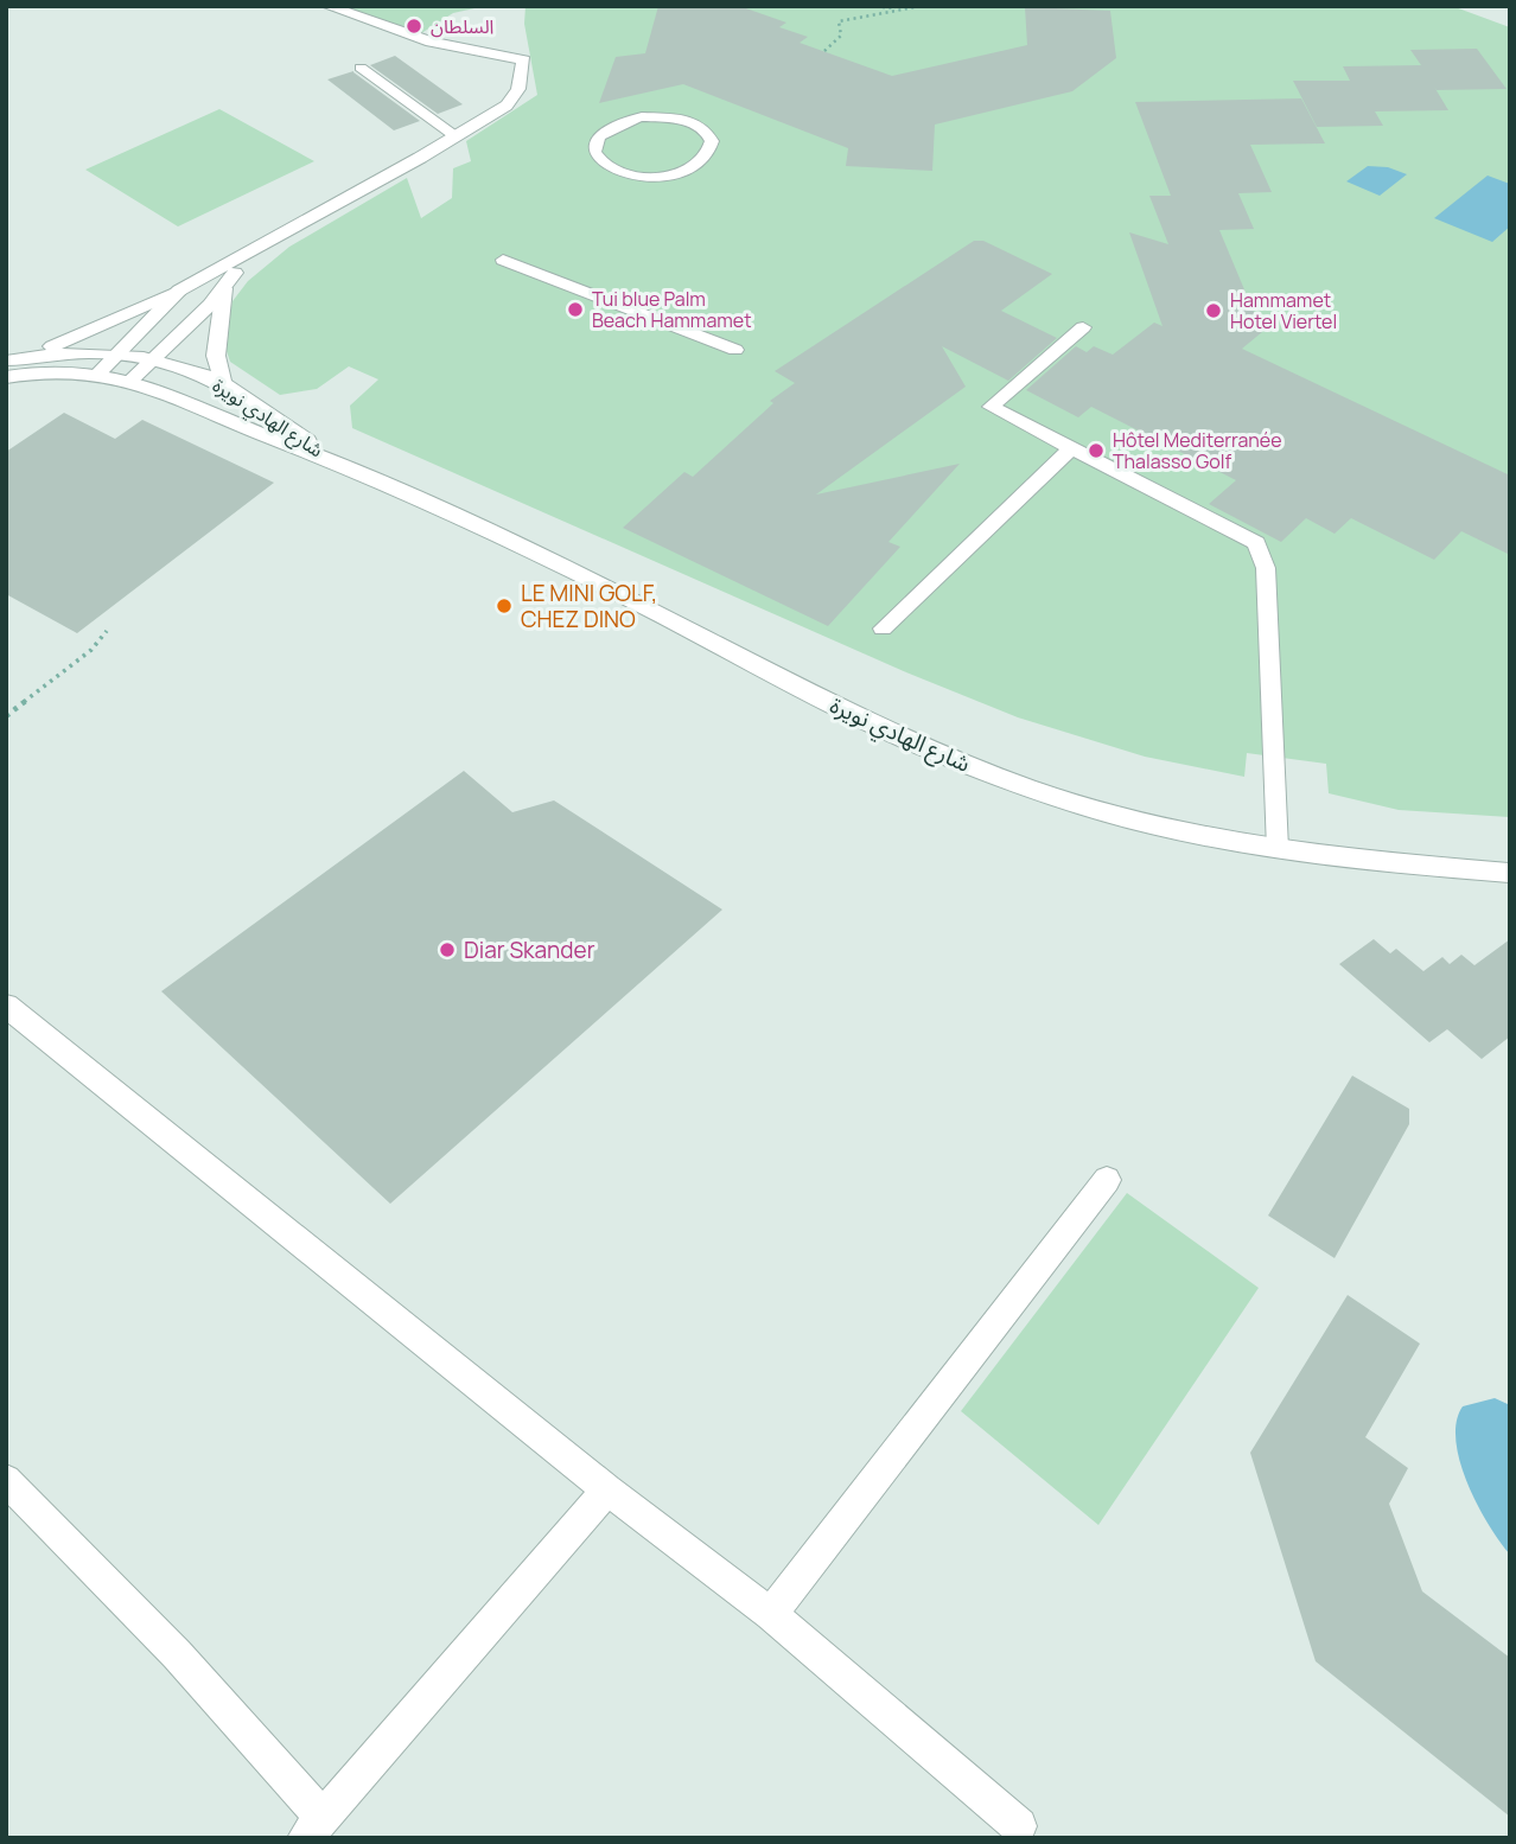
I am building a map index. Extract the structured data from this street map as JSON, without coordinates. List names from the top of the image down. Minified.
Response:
{"streets":{"street":["شارع الهادي نويرة"]},"places":["السلطان","Tui blue Palm Beach Hammamet","Hammamet Hotel Viertel","Hôtel Mediterranée Thalasso Golf","LE MINI GOLF, CHEZ DINO","Diar Skander"]}
